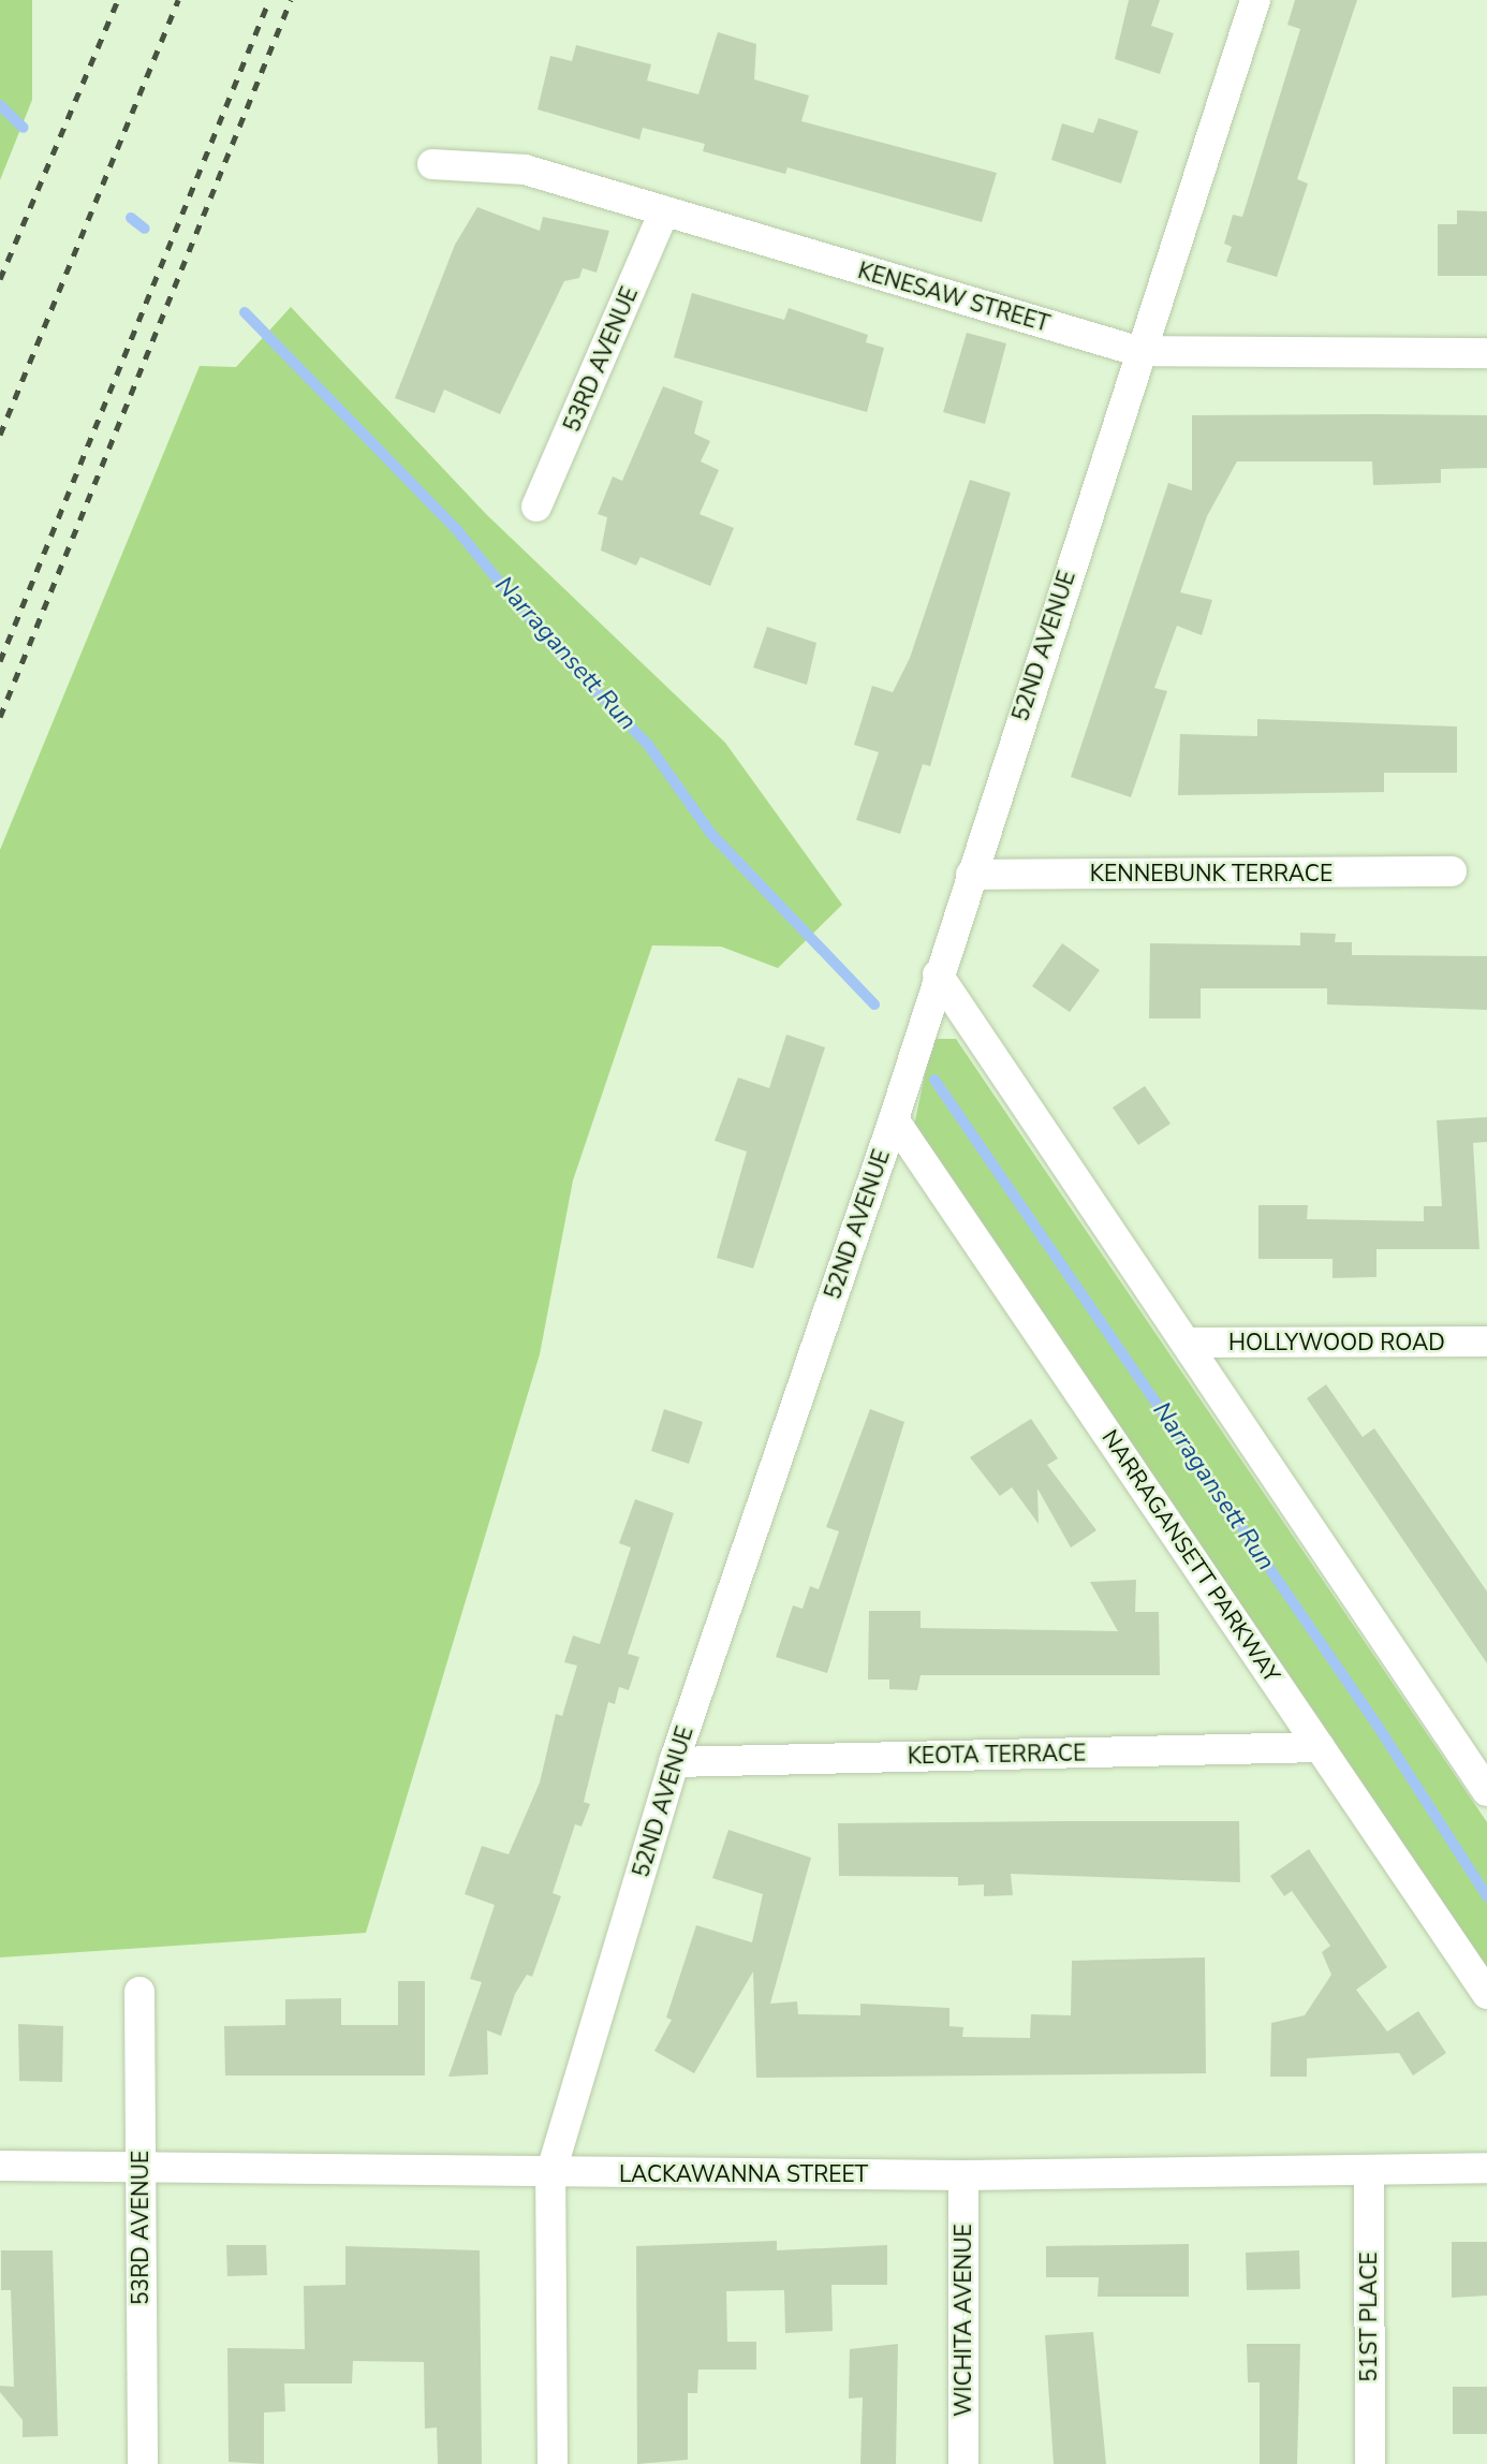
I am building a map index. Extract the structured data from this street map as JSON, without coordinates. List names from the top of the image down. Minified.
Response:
{"streets":{"street":["KENESAW STREET","53RD AVENUE","52ND AVENUE","KENNEBUNK TERRACE","HOLLYWOOD ROAD","NARRAGANSETT PARKWAY","KEOTA TERRACE","LACKAWANNA STREET","51ST PLACE","WICHITA AVENUE"]},"crossings":[["KENESAW STREET","53RD AVENUE"],["KENESAW STREET","52ND AVENUE"],["53RD AVENUE","LACKAWANNA STREET"],["52ND AVENUE","KENNEBUNK TERRACE"],["52ND AVENUE","NARRAGANSETT PARKWAY"],["52ND AVENUE","KEOTA TERRACE"],["52ND AVENUE","LACKAWANNA STREET"],["NARRAGANSETT PARKWAY","KEOTA TERRACE"],["LACKAWANNA STREET","51ST PLACE"],["LACKAWANNA STREET","WICHITA AVENUE"]],"water":["Narragansett Run"]}
